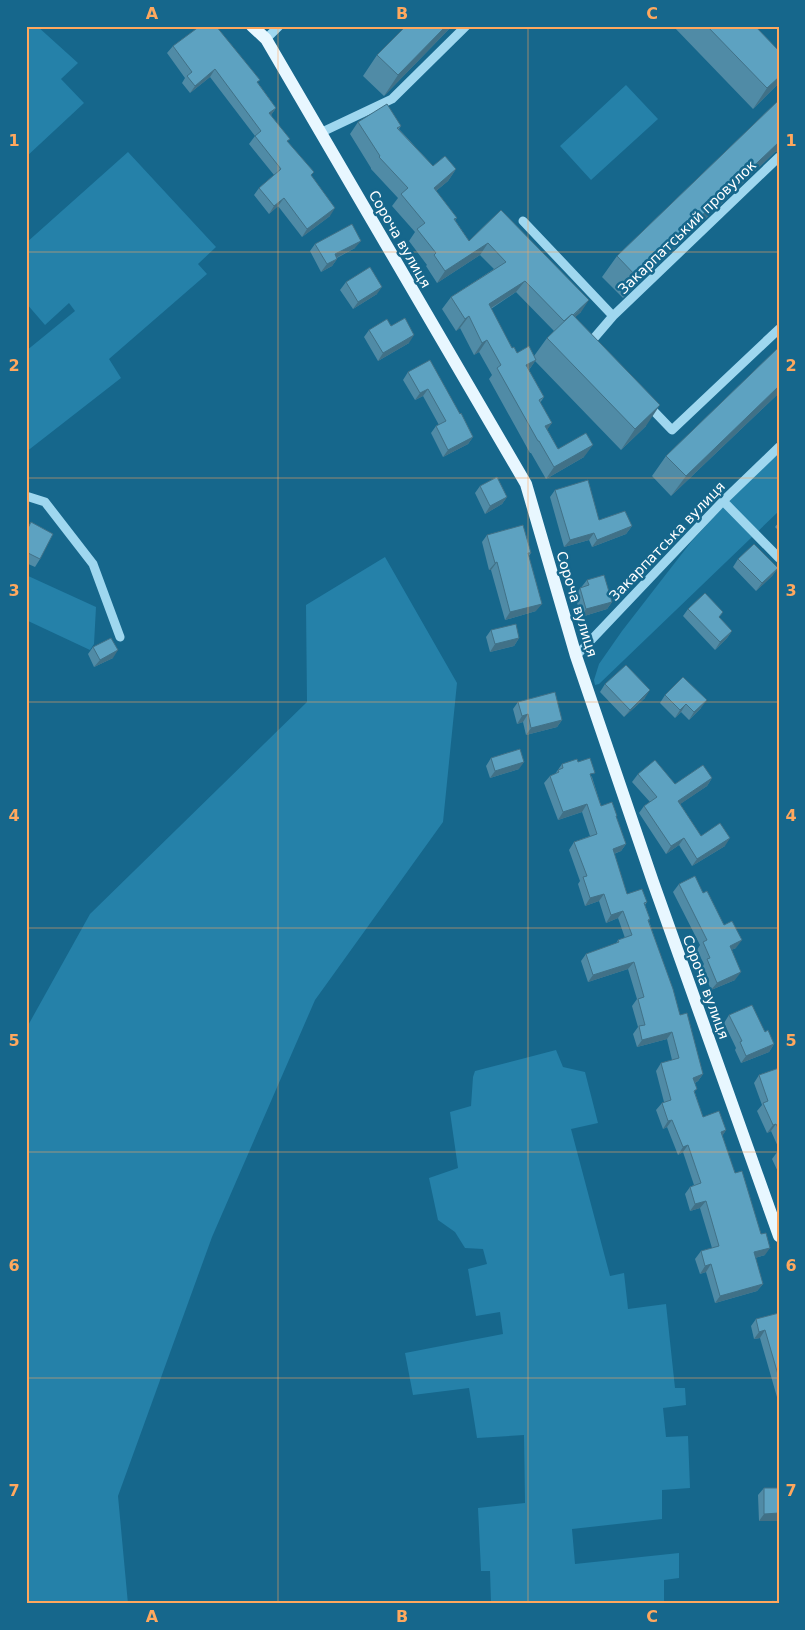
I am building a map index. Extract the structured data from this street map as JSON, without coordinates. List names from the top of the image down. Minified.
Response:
{"streets":{"main road":["Сороча вулиця"],"street":["Закарпатський провулок","Закарпатська вулиця"]},"crossings":[["Сороча вулиця","Закарпатська вулиця"]],"grid":{"columns":["A","B","C"],"rows":["1","2","3","4","5","6","7"]}}
